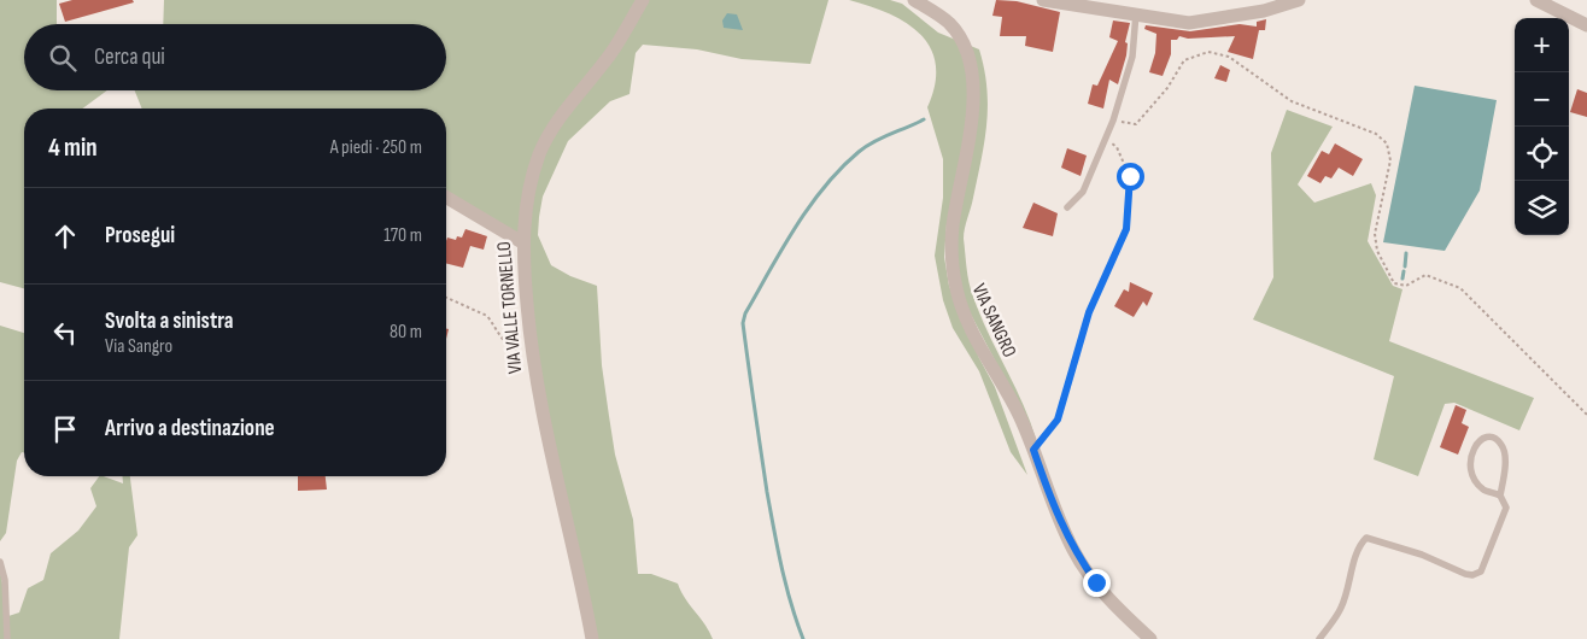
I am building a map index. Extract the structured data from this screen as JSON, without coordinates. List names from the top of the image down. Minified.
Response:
{"streets":{"street":["VIA VALLE TORNELLO","VIA SANGRO"]},"page":{"map_buttons":["+","−"],"search":"Cerca qui","heading":["4 min","A piedi · 250 m"],"list":[["Prosegui","170 m"],["Svolta a sinistra","Via Sangro","80 m"],"Arrivo a destinazione"]}}
